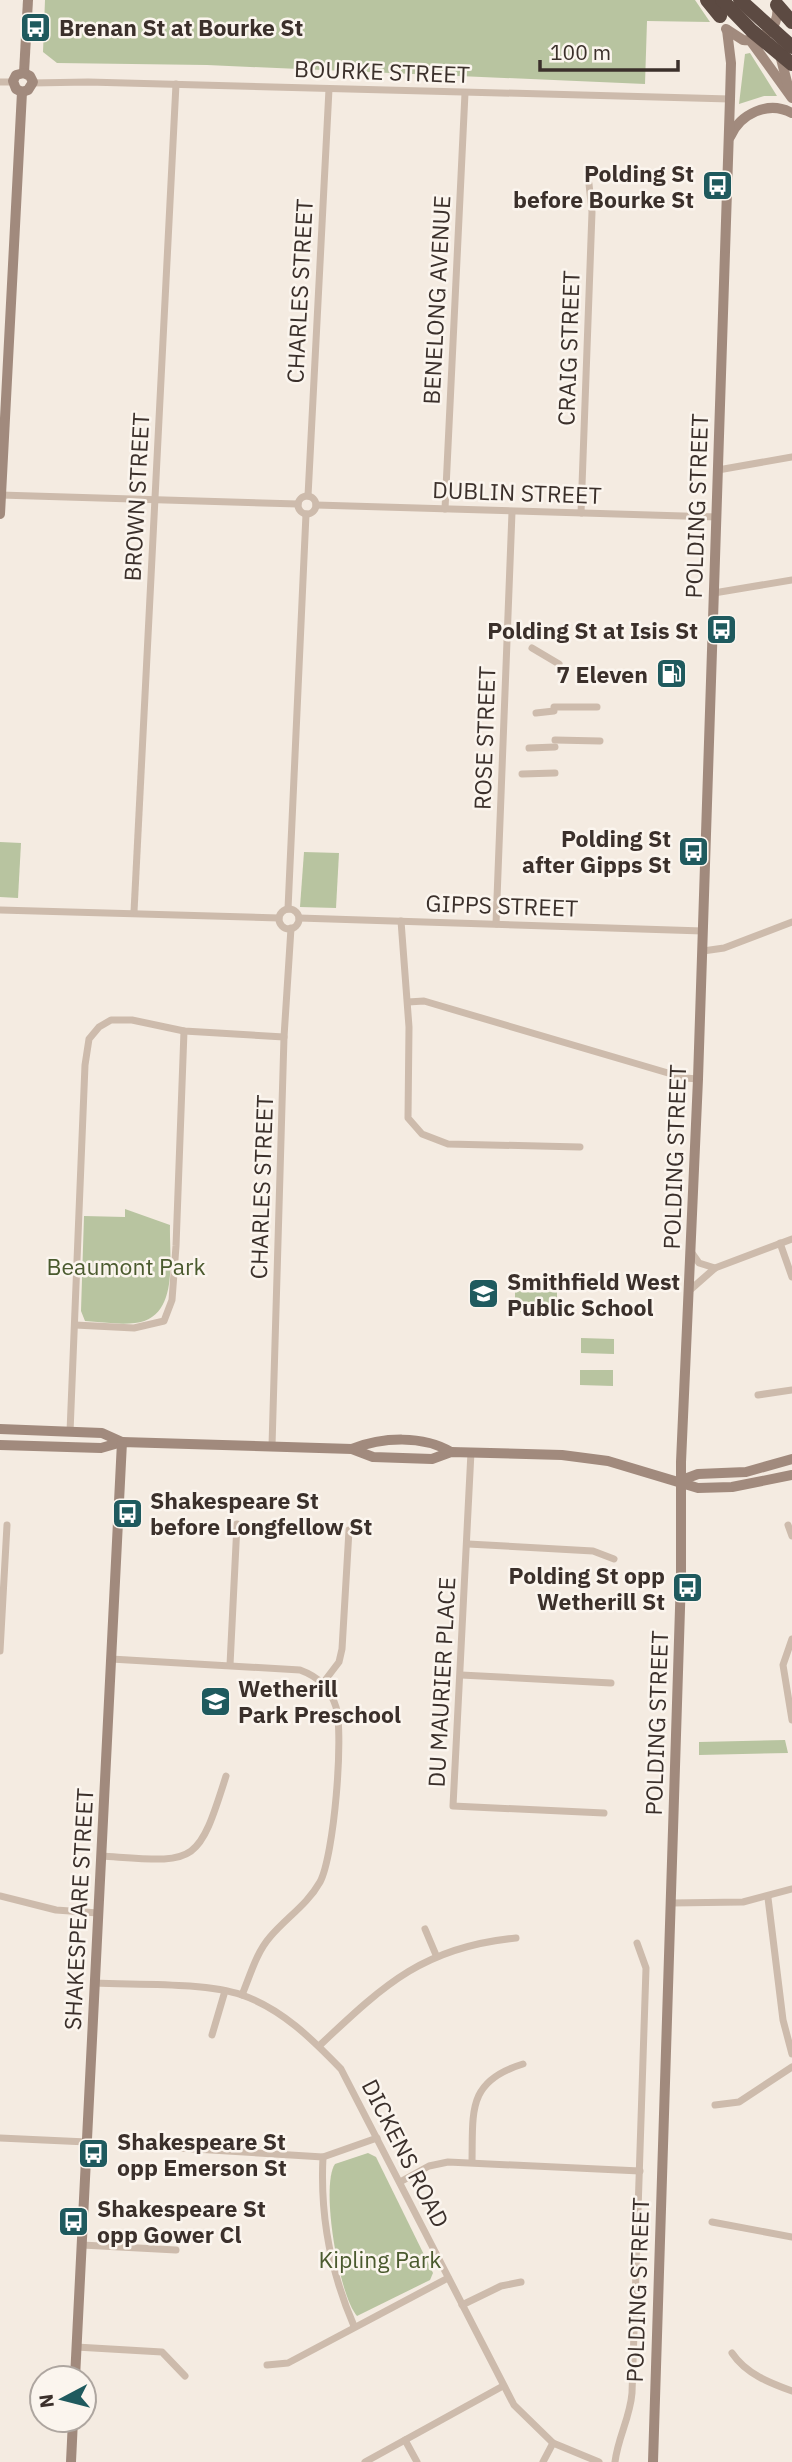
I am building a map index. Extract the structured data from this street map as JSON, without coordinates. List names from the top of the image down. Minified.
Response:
{"streets":{"main road":["POLDING STREET","SHAKESPEARE STREET"],"street":["BOURKE STREET","CHARLES STREET","BENELONG AVENUE","CRAIG STREET","DUBLIN STREET","BROWN STREET","ROSE STREET","GIPPS STREET","DU MAURIER PLACE","DICKENS ROAD"]},"crossings":[["BOURKE STREET","CHARLES STREET"],["BOURKE STREET","BENELONG AVENUE"],["BOURKE STREET","BROWN STREET"],["BOURKE STREET","POLDING STREET"],["CHARLES STREET","DUBLIN STREET"],["CHARLES STREET","GIPPS STREET"],["BENELONG AVENUE","DUBLIN STREET"],["CRAIG STREET","DUBLIN STREET"],["DUBLIN STREET","POLDING STREET"],["DUBLIN STREET","ROSE STREET"],["POLDING STREET","GIPPS STREET"],["ROSE STREET","GIPPS STREET"],["SHAKESPEARE STREET","DICKENS ROAD"]],"parks":["Beaumont Park","Kipling Park"],"places":{"bus stop":["Brenan St at Bourke St","Polding St before Bourke St","Polding St at Isis St","Polding St after Gipps St","Shakespeare St before Longfellow St","Polding St opp Wetherill St","Shakespeare St opp Emerson St","Shakespeare St opp Gower Cl"],"fuel station":["7 Eleven"],"school or university":["Smithfield West Public School","Wetherill Park Preschool"]},"scale_bar":"100 m","north":"left"}
